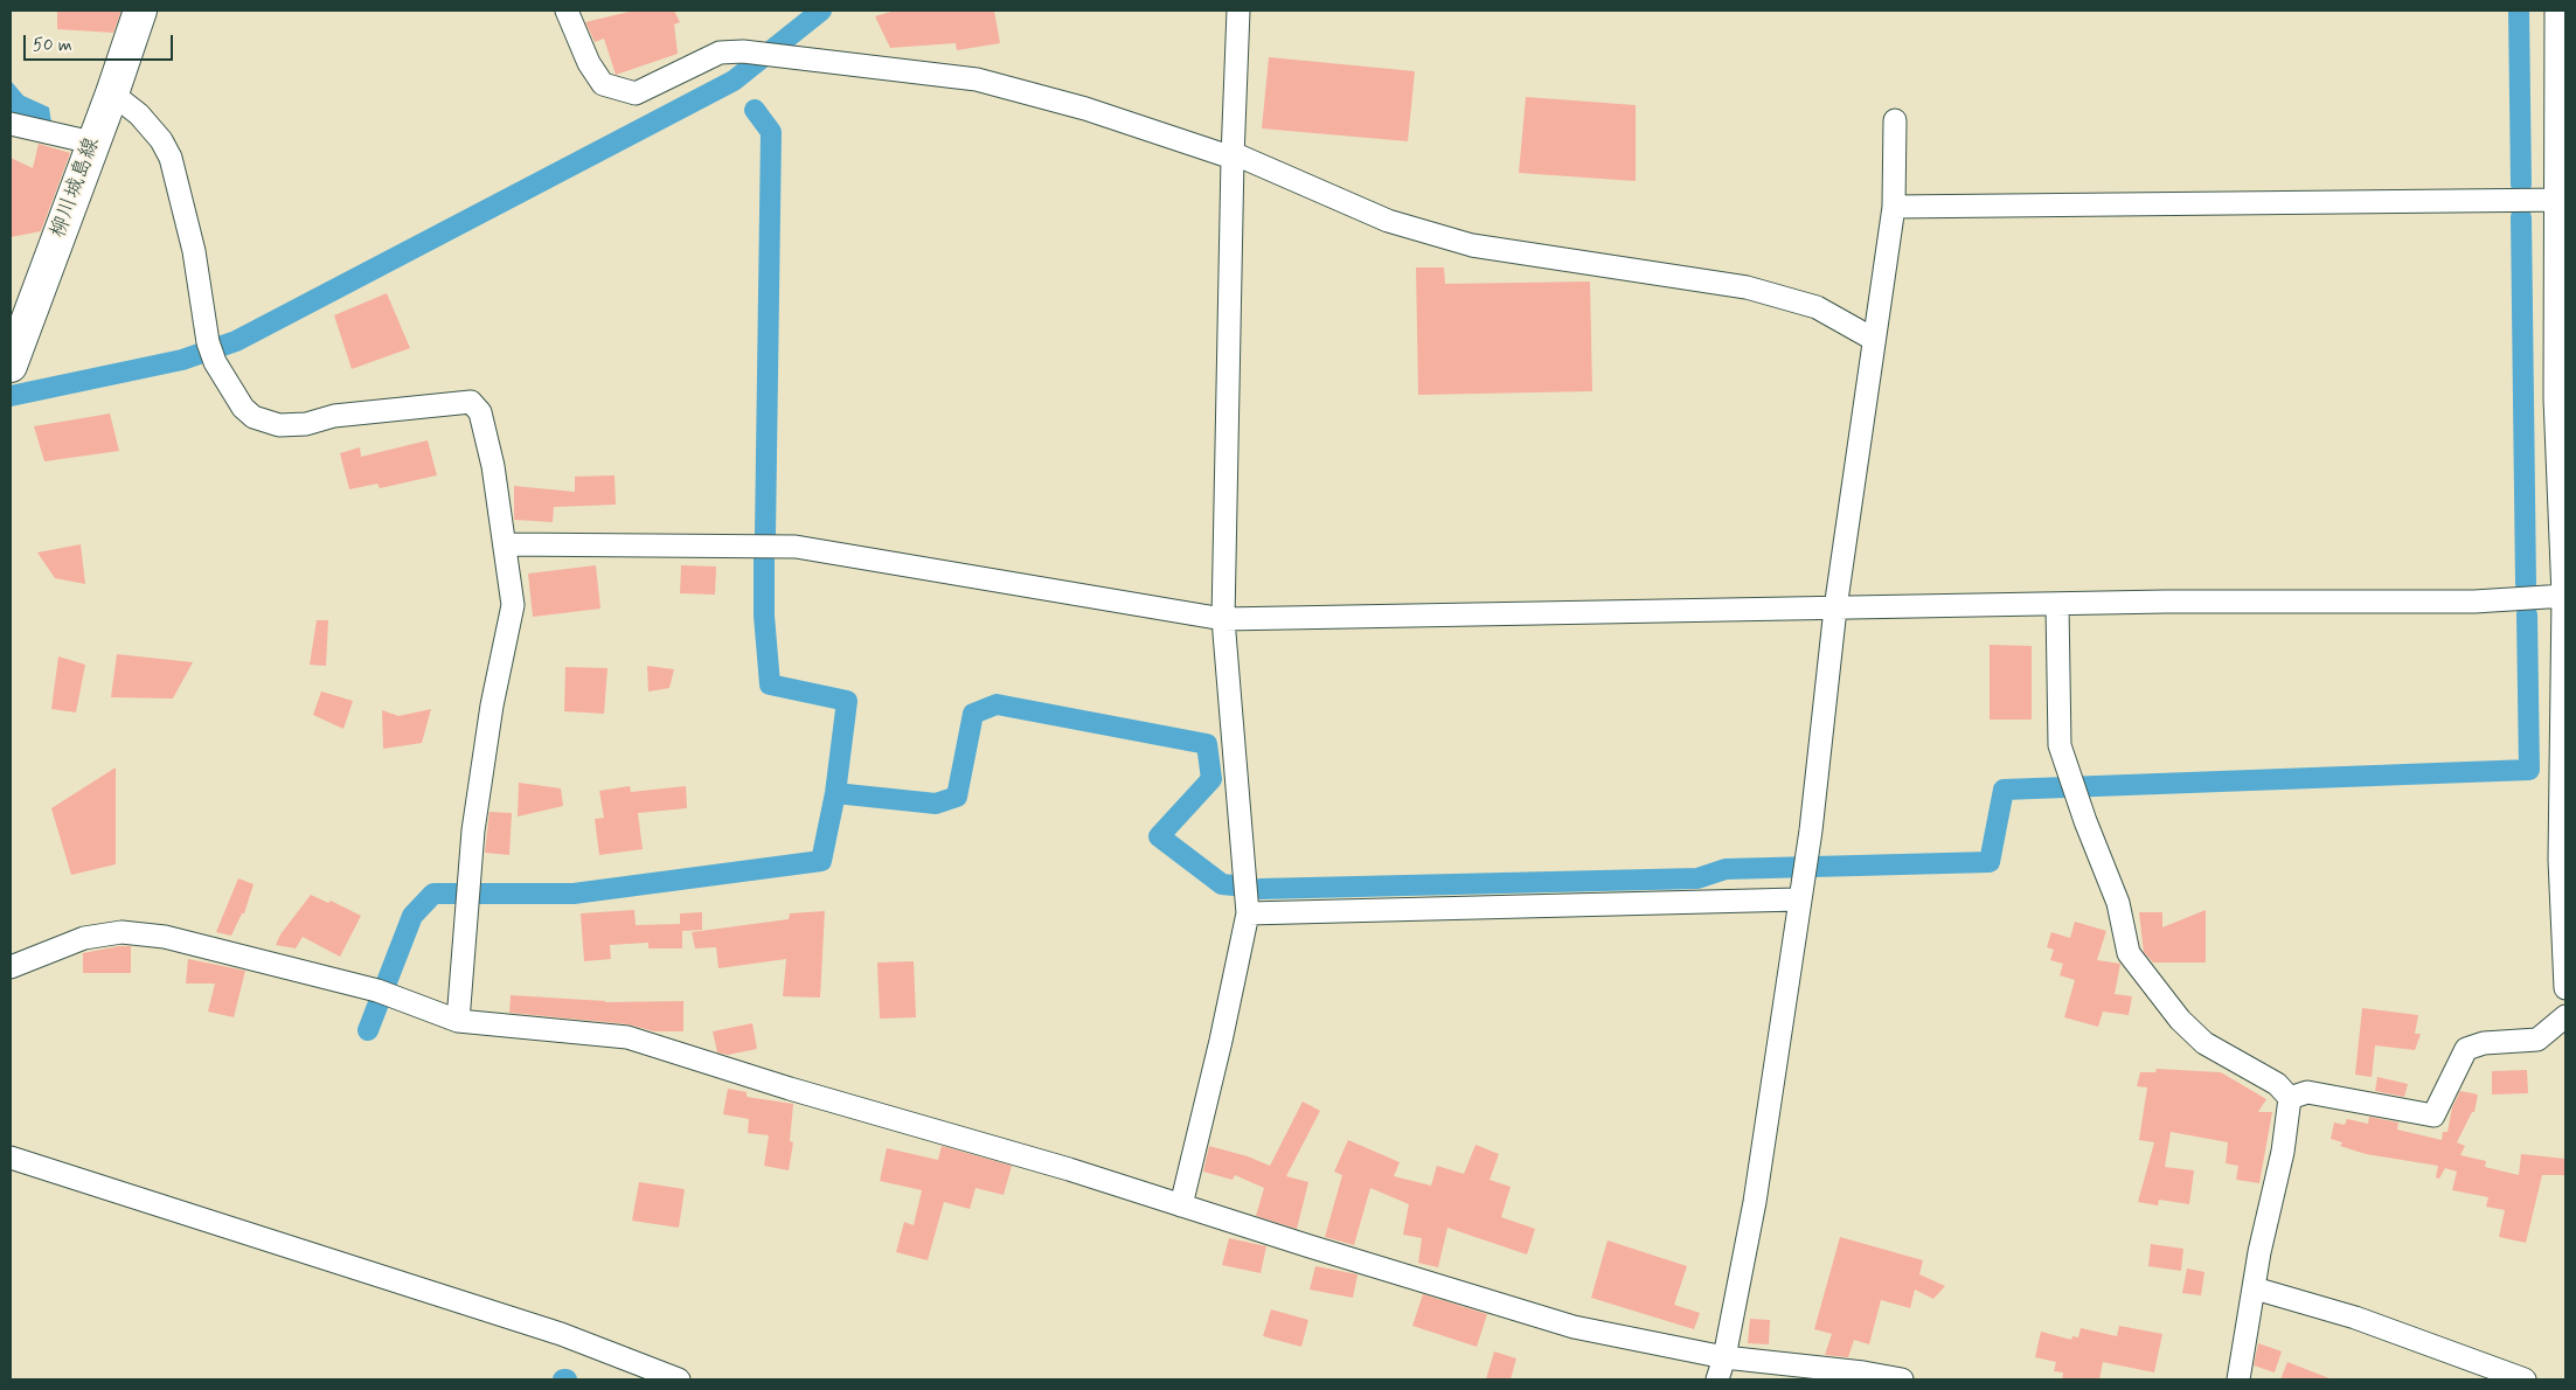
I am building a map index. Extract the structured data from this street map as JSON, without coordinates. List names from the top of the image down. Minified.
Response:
{"streets":{"main road":["柳川城島線"]},"scale_bar":"50 m"}
